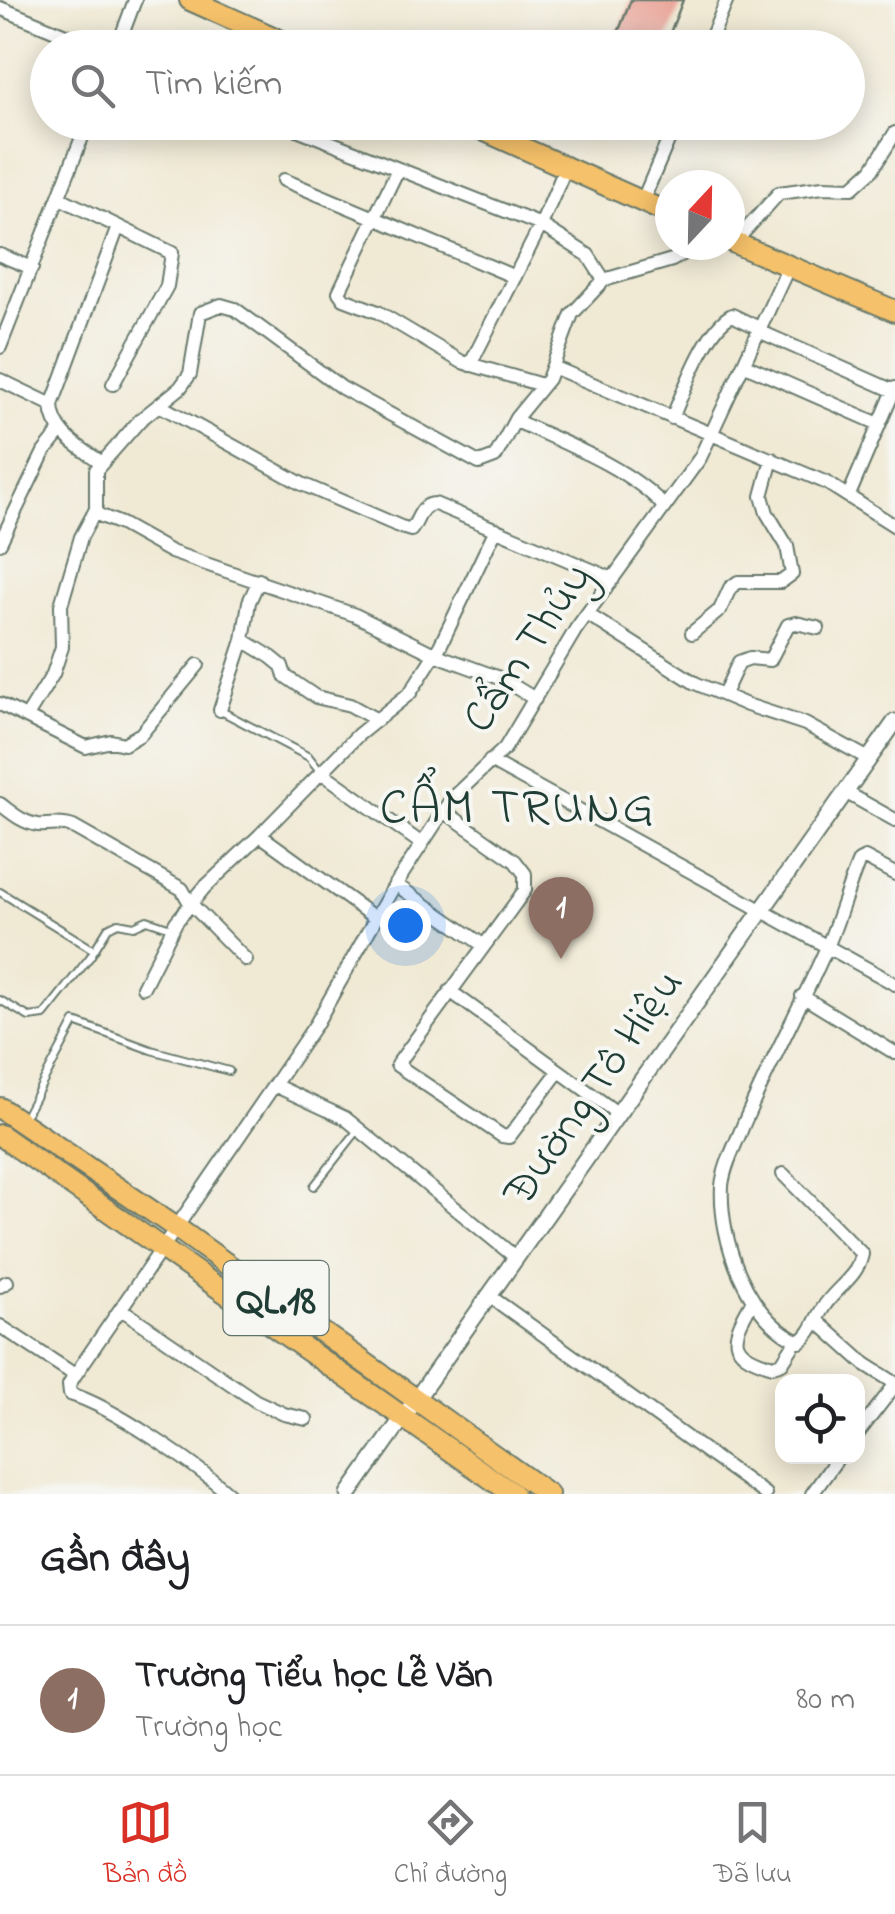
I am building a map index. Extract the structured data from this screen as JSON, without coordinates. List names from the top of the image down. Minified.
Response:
{"streets":{"main road":["QL.18"],"street":["Cẩm Thủy","Đường Tô Hiệu"]},"crossings":[["Cẩm Thủy","QL.18"],["Đường Tô Hiệu","QL.18"]],"districts":["CẨM TRUNG"],"north":"top","page":{"search":"Tìm kiếm","pins":"1","heading":"Gần đây","list":[{"mark":"1","name":"Trường Tiểu học Lễ Văn","note":"Trường học","value":"80 m"}],"nav":["Bản đồ","Chỉ đường","Đã lưu"]}}
